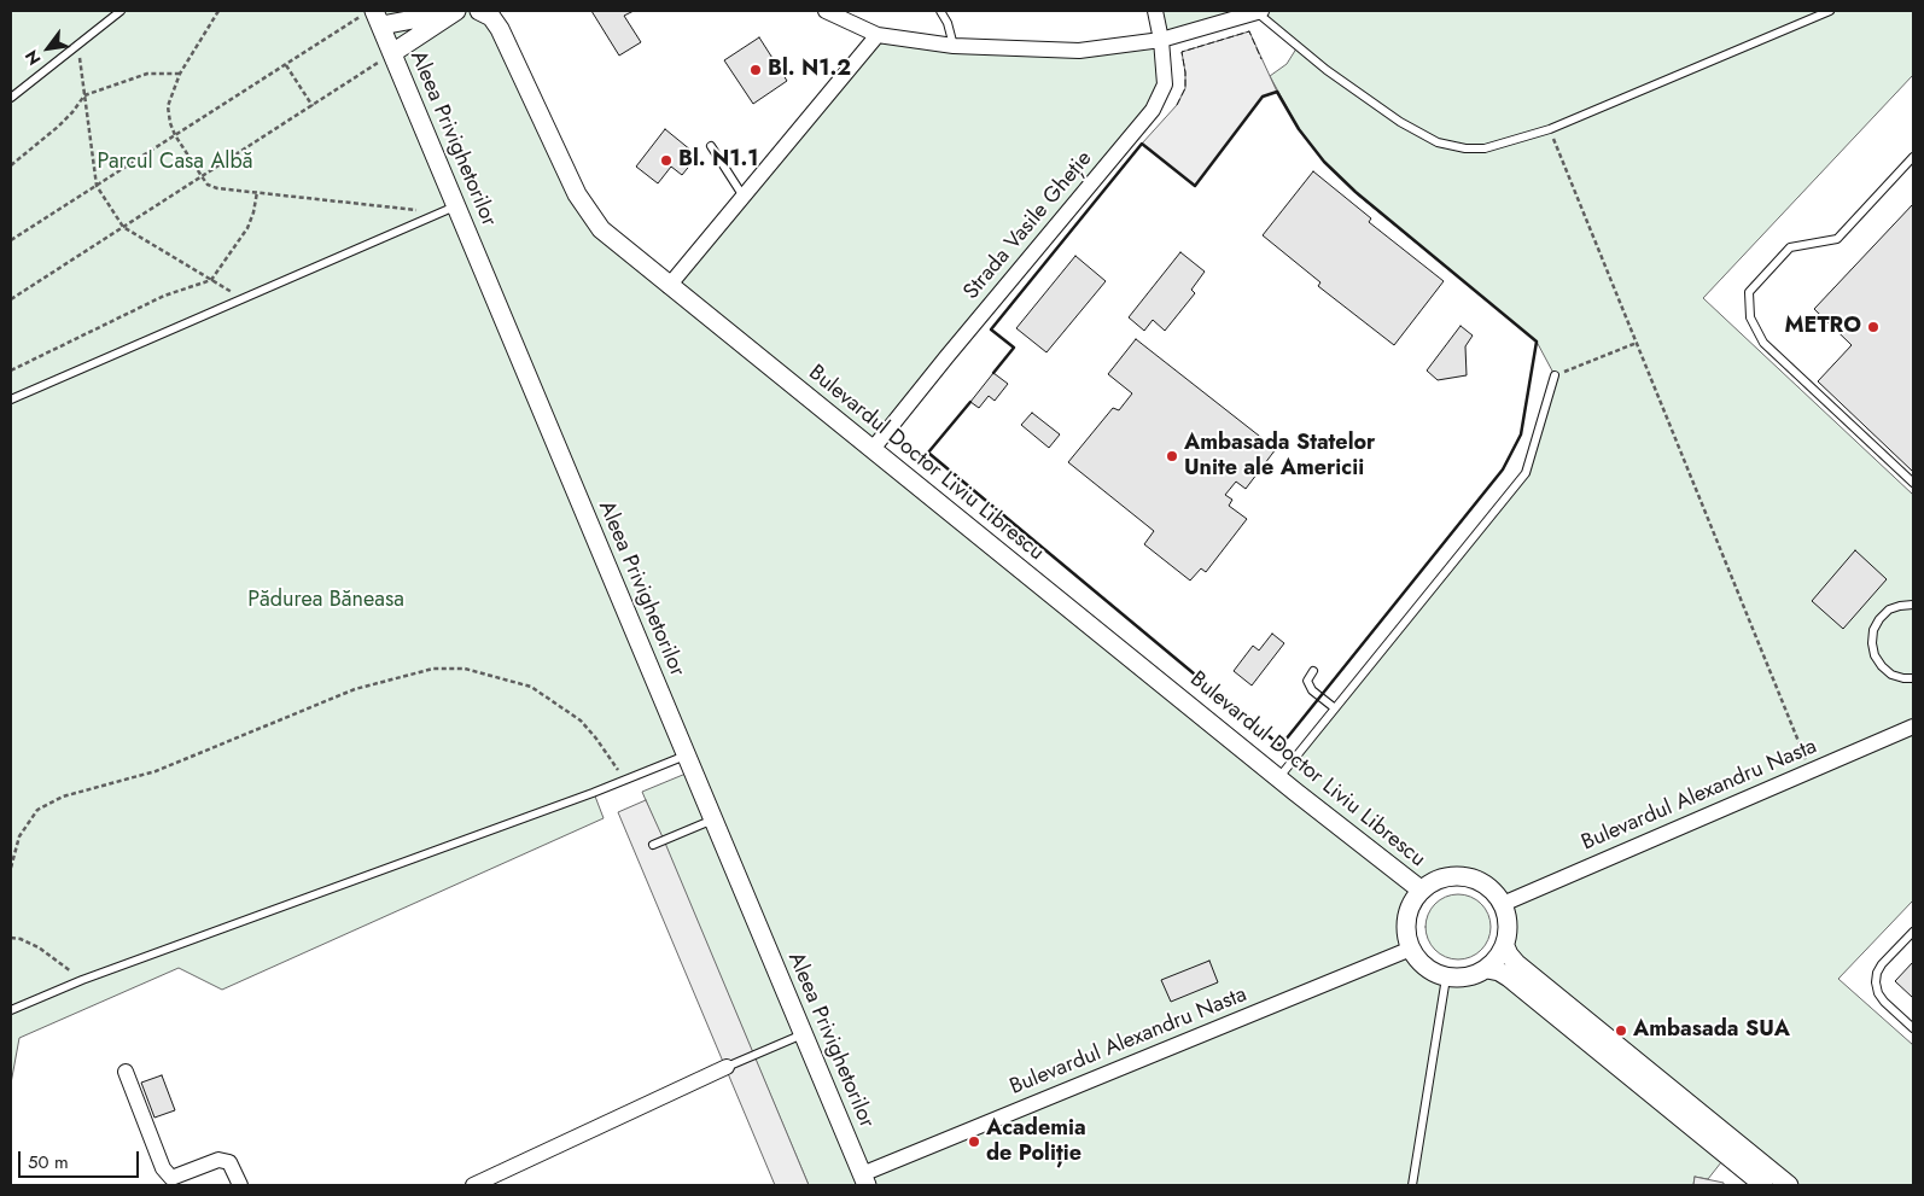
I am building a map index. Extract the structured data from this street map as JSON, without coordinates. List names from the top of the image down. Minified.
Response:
{"streets":{"street":["Aleea Privighetorilor","Strada Vasile Gheție","Bulevardul Doctor Liviu Librescu","Bulevardul Alexandru Nasta"]},"crossings":[["Aleea Privighetorilor","Bulevardul Alexandru Nasta"],["Strada Vasile Gheție","Bulevardul Doctor Liviu Librescu"],["Bulevardul Doctor Liviu Librescu","Bulevardul Alexandru Nasta"]],"parks":["Parcul Casa Albă","Pădurea Băneasa"],"places":["Bl. N1.2","Bl. N1.1","METRO","Ambasada Statelor Unite ale Americii","Ambasada SUA","Academia de Poliție"],"scale_bar":"50 m","north":"bottom left"}
